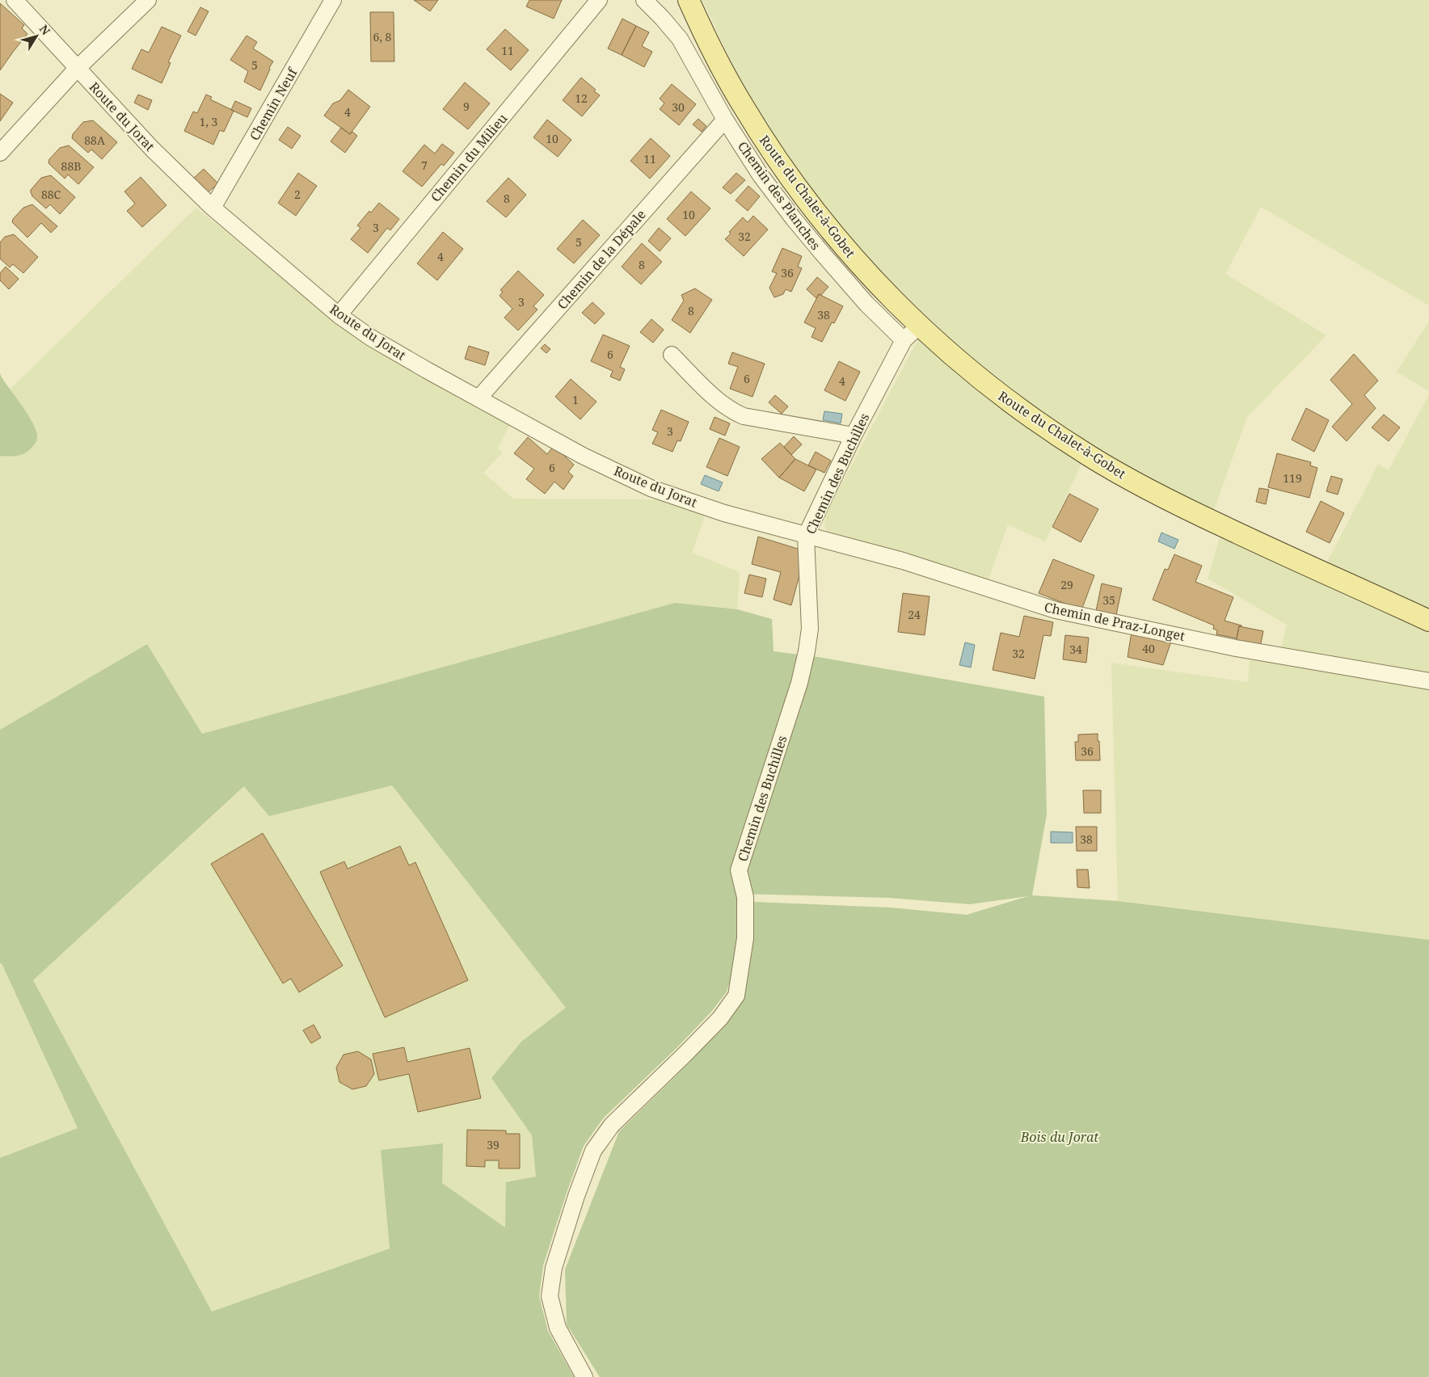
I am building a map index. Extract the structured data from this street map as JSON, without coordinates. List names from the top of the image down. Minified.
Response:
{"streets":{"main road":["Route du Chalet-à-Gobet"],"street":["Chemin Neuf","Route du Jorat","Chemin du Milieu","Chemin des Planches","Chemin de la Dépale","Chemin des Buchilles","Chemin de Praz-Longet"]},"crossings":[["Chemin Neuf","Route du Jorat"],["Route du Jorat","Chemin du Milieu"],["Route du Jorat","Chemin de la Dépale"],["Route du Jorat","Chemin des Buchilles"],["Route du Jorat","Chemin de Praz-Longet"],["Chemin des Planches","Chemin de la Dépale"],["Chemin des Planches","Chemin des Buchilles"],["Route du Chalet-à-Gobet","Chemin des Buchilles"],["Chemin des Buchilles","Chemin de Praz-Longet"]],"parks":["Bois du Jorat"],"house_numbers":["6, 8","11","5","12","9","30","4","1, 3","10","88A","11","7","88B","88C","2","8","10","3","32","5","4","8","36","3","8","38","6","6","4","1","3","6","119","29","35","24","40","34","32","36","38","39"],"north":"top right"}
